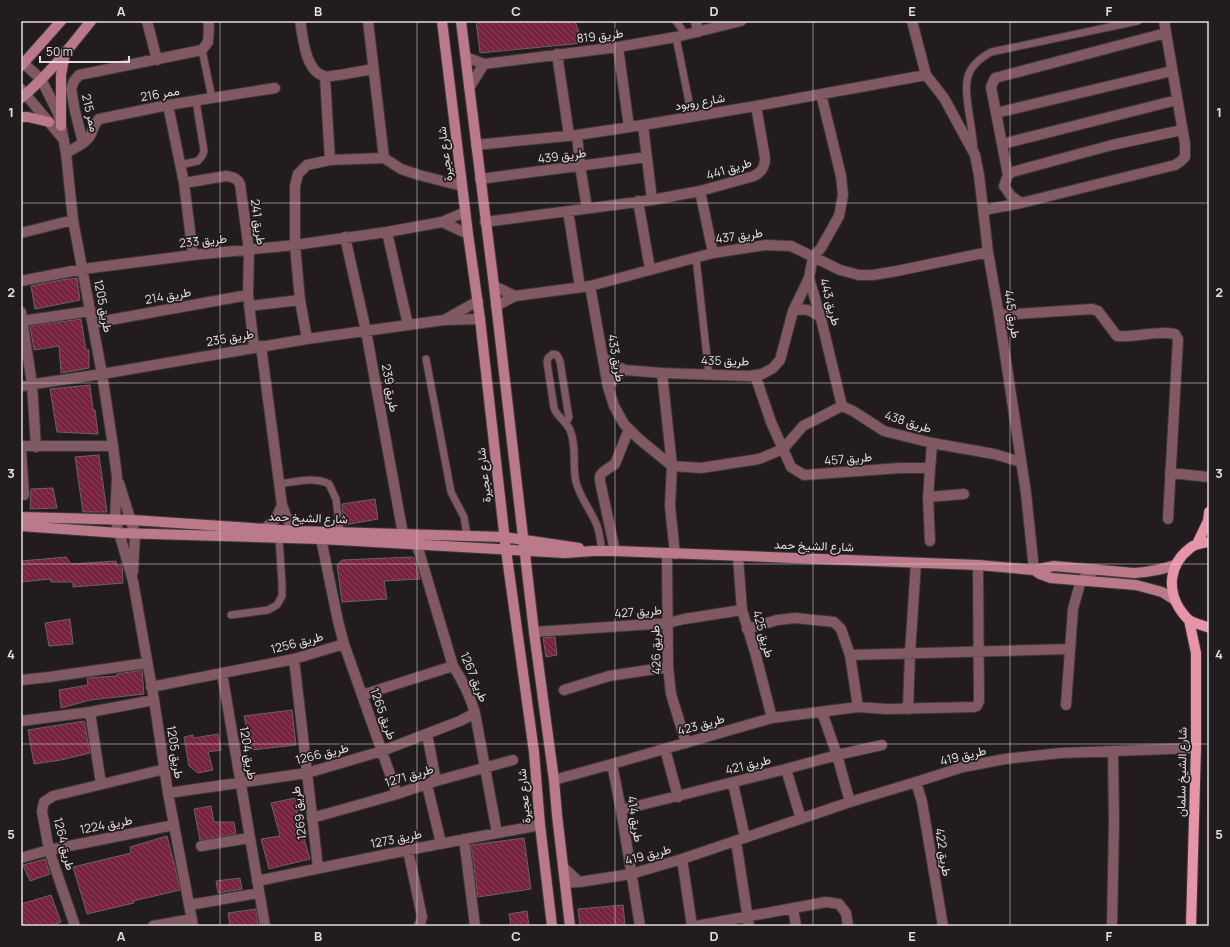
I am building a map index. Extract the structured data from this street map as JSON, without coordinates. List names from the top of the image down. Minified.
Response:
{"streets":{"main road":["شارع الشيخ سلمان"],"street":["طريق 819","ممر 216","شارع روبود","ممر 215","شارع عجيرة","طريق 439","طريق 441","طريق 241","طريق 437","طريق 233","طريق 214","طريق 443","طريق 1205","طريق 445","طريق 235","طريق 433","طريق 435","طريق 239","طريق 438","طريق 457","شارع الشيخ حمد","طريق 427","طريق 425","طريق 1256","طريق 426","طريق 1267","طريق 1265","طريق 423","طريق 1204","طريق 1266","طريق 419","طريق 421","طريق 1271","طريق 1269","طريق 414","طريق 1224","طريق 1273","طريق 1264","طريق 422"]},"crossings":[["ممر 216","ممر 215"],["ممر 216","طريق 1205"],["شارع روبود","طريق 441"],["شارع روبود","طريق 443"],["شارع روبود","طريق 445"],["شارع عجيرة","طريق 233"],["شارع عجيرة","طريق 235"],["شارع عجيرة","شارع الشيخ حمد"],["شارع عجيرة","طريق 1273"],["طريق 441","طريق 437"],["طريق 241","طريق 233"],["طريق 241","طريق 214"],["طريق 241","طريق 235"],["طريق 241","شارع الشيخ حمد"],["طريق 437","طريق 443"],["طريق 437","طريق 445"],["طريق 437","طريق 433"],["طريق 233","طريق 1205"],["طريق 233","طريق 239"],["طريق 214","طريق 1205"],["طريق 443","طريق 435"],["طريق 443","طريق 438"],["طريق 1205","طريق 235"],["طريق 1205","شارع الشيخ حمد"],["طريق 1205","طريق 1256"],["طريق 1205","طريق 1266"],["طريق 1205","طريق 1224"],["طريق 1205","طريق 1264"],["طريق 445","طريق 438"],["طريق 445","شارع الشيخ حمد"],["طريق 235","طريق 239"],["طريق 433","طريق 435"],["طريق 433","طريق 426"],["طريق 435","طريق 457"],["طريق 435","طريق 426"],["طريق 239","شارع الشيخ حمد"],["شارع الشيخ حمد","طريق 425"],["شارع الشيخ حمد","طريق 426"],["شارع الشيخ حمد","طريق 1267"],["طريق 427","طريق 425"],["طريق 427","طريق 426"],["طريق 425","طريق 423"],["طريق 1256","طريق 1265"],["طريق 1256","طريق 1204"],["طريق 1256","طريق 1269"],["طريق 426","طريق 423"],["طريق 1267","طريق 1266"],["طريق 1267","طريق 1271"],["طريق 1267","طريق 1273"],["طريق 1265","طريق 1266"],["طريق 1265","طريق 1271"],["طريق 423","طريق 414"],["طريق 1204","طريق 1266"],["طريق 1204","طريق 1273"],["طريق 1266","طريق 1269"],["طريق 419","شارع الشيخ سلمان"],["طريق 419","طريق 414"],["طريق 419","طريق 422"],["طريق 421","طريق 414"],["طريق 1271","طريق 1269"],["طريق 1269","طريق 1273"],["طريق 1224","طريق 1264"]],"scale_bar":"50 m","grid":{"columns":["A","B","C","D","E","F"],"rows":["1","2","3","4","5"]}}
